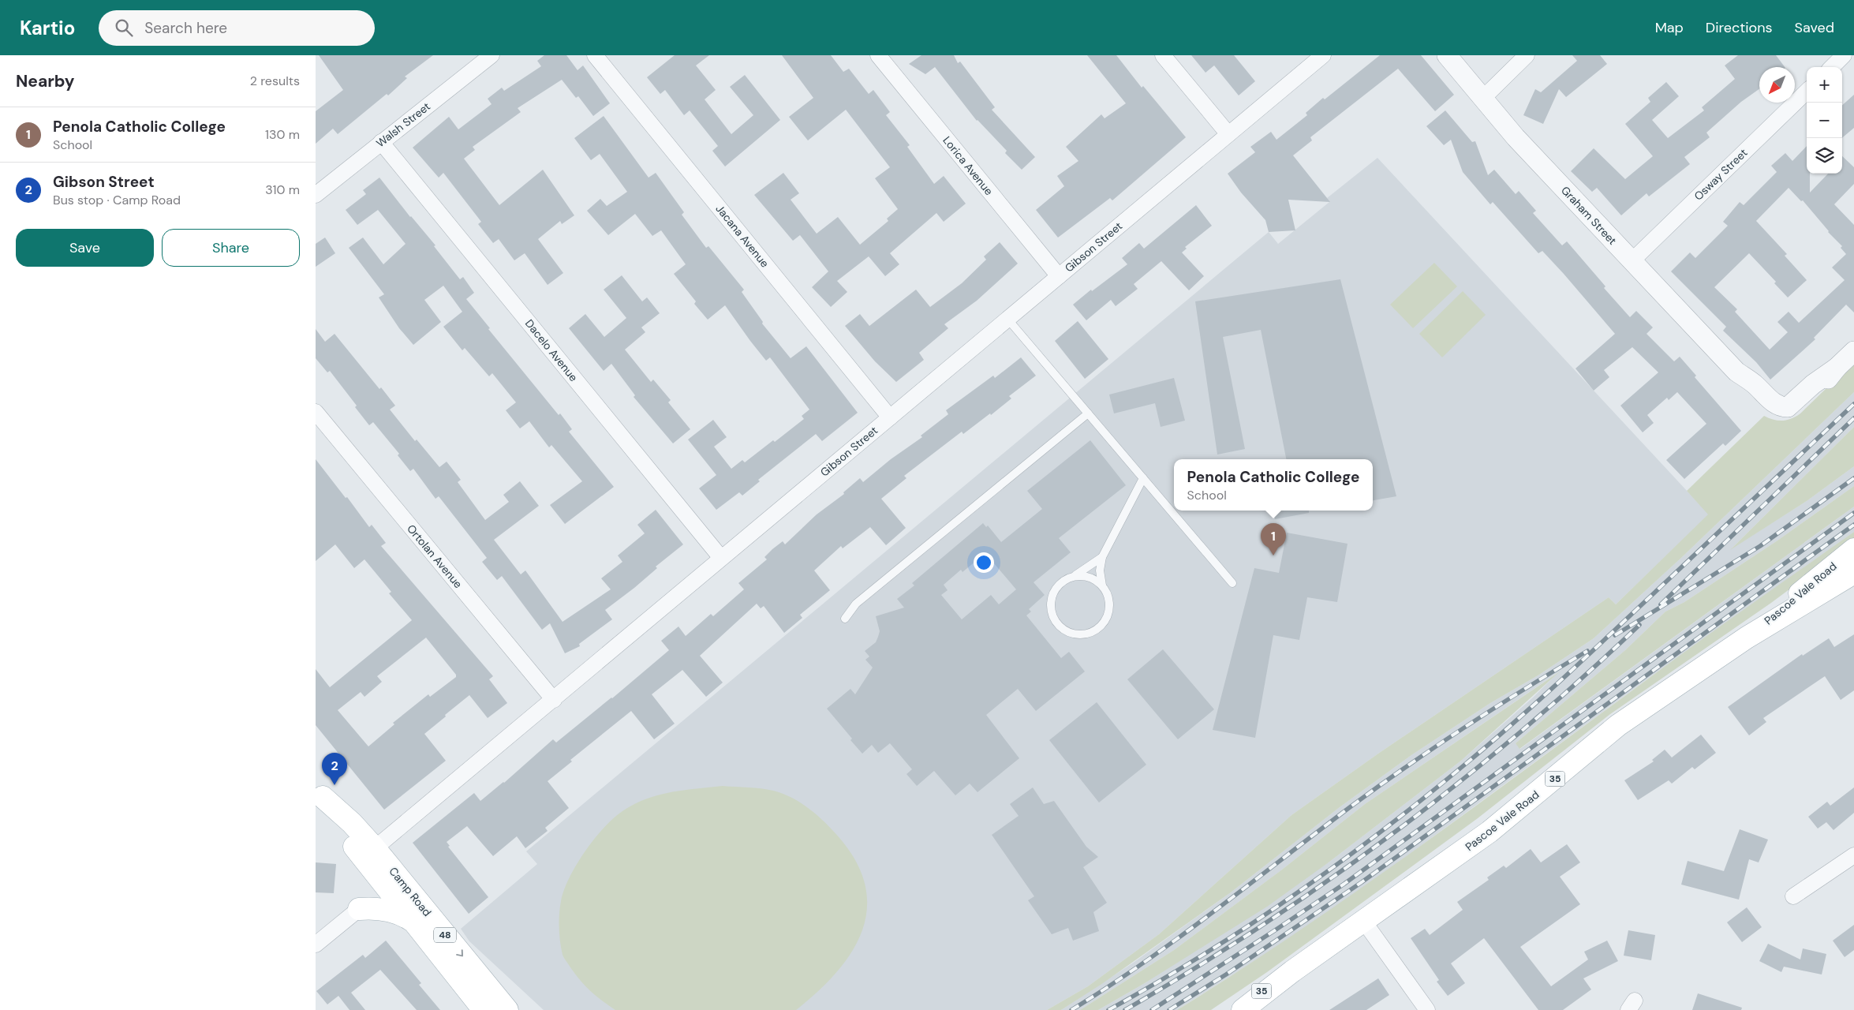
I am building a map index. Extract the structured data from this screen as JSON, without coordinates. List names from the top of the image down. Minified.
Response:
{"streets":{"main road":["Pascoe Vale Road","35","Camp Road","48"],"street":["Walsh Street","Lorica Avenue","Osway Street","Graham Street","Jacana Avenue","Gibson Street","Dacelo Avenue","Ortolan Avenue"]},"crossings":[["Walsh Street","Dacelo Avenue"],["Lorica Avenue","Gibson Street"],["Osway Street","Graham Street"],["Jacana Avenue","Gibson Street"],["Gibson Street","Dacelo Avenue"],["Gibson Street","Ortolan Avenue"],["Gibson Street","Camp Road"]],"north":"bottom left","page":{"header":"Kartio","search":"Search here","nav":["Map","Directions","Saved"],"heading":["Nearby","2 results"],"map_buttons":["+","−"],"list":[{"mark":"1","name":"Penola Catholic College","note":"School","value":"130 m"},{"mark":"2","name":"Gibson Street","note":"Bus stop · Camp Road","value":"310 m"}],"buttons":["Save","Share"],"popup":["Penola Catholic College","School"],"pins":["1","2"]}}
